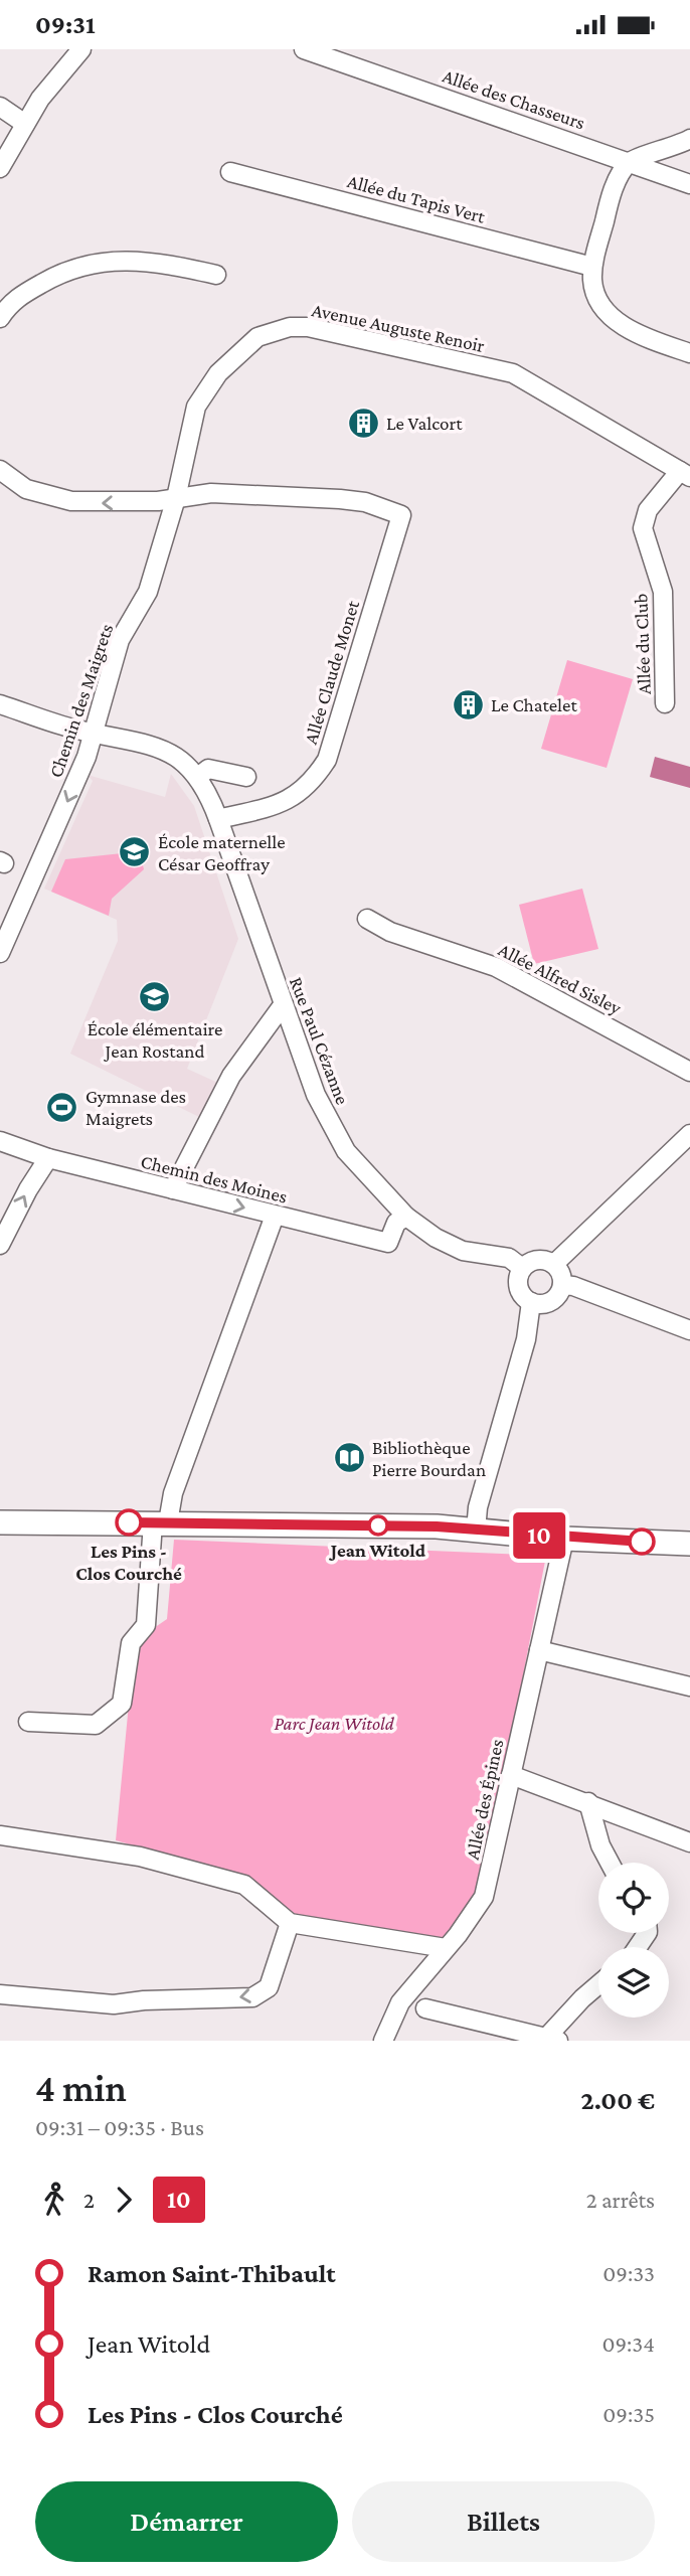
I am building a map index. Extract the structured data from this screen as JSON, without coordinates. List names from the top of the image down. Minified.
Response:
{"streets":{"street":["Allée des Chasseurs","Allée du Tapis Vert","Avenue Auguste Renoir","Allée du Club","Allée Claude Monet","Chemin des Maigrets","Allée Alfred Sisley","Rue Paul Cézanne","Chemin des Moines","Allée des Épines"]},"crossings":[["Avenue Auguste Renoir","Allée du Club"],["Avenue Auguste Renoir","Allée Claude Monet"],["Avenue Auguste Renoir","Chemin des Maigrets"],["Allée Claude Monet","Chemin des Maigrets"],["Allée Claude Monet","Rue Paul Cézanne"],["Rue Paul Cézanne","Chemin des Moines"]],"one_way":["Chemin des Maigrets"],"parks":["Parc Jean Witold"],"places":{"building":["Le Valcort","Le Chatelet"],"school or university":["École maternelle César Geoffray","École élémentaire Jean Rostand"],"sports":["Gymnase des Maigrets"],"library":["Bibliothèque Pierre Bourdan"],"other":["Les Pins - Clos Courché","Jean Witold"]},"lines":["bus line 10"],"page":{"status":"09:31","on_map":"10","heading":["4 min","09:31 – 09:35 · Bus","2.00 €"],"legs":["2","10","2 arrêts"],"list":[{"name":"Ramon Saint-Thibault","value":"09:33"},{"name":"Jean Witold","value":"09:34"},{"name":"Les Pins - Clos Courché","value":"09:35"}],"buttons":["Démarrer","Billets"]}}
